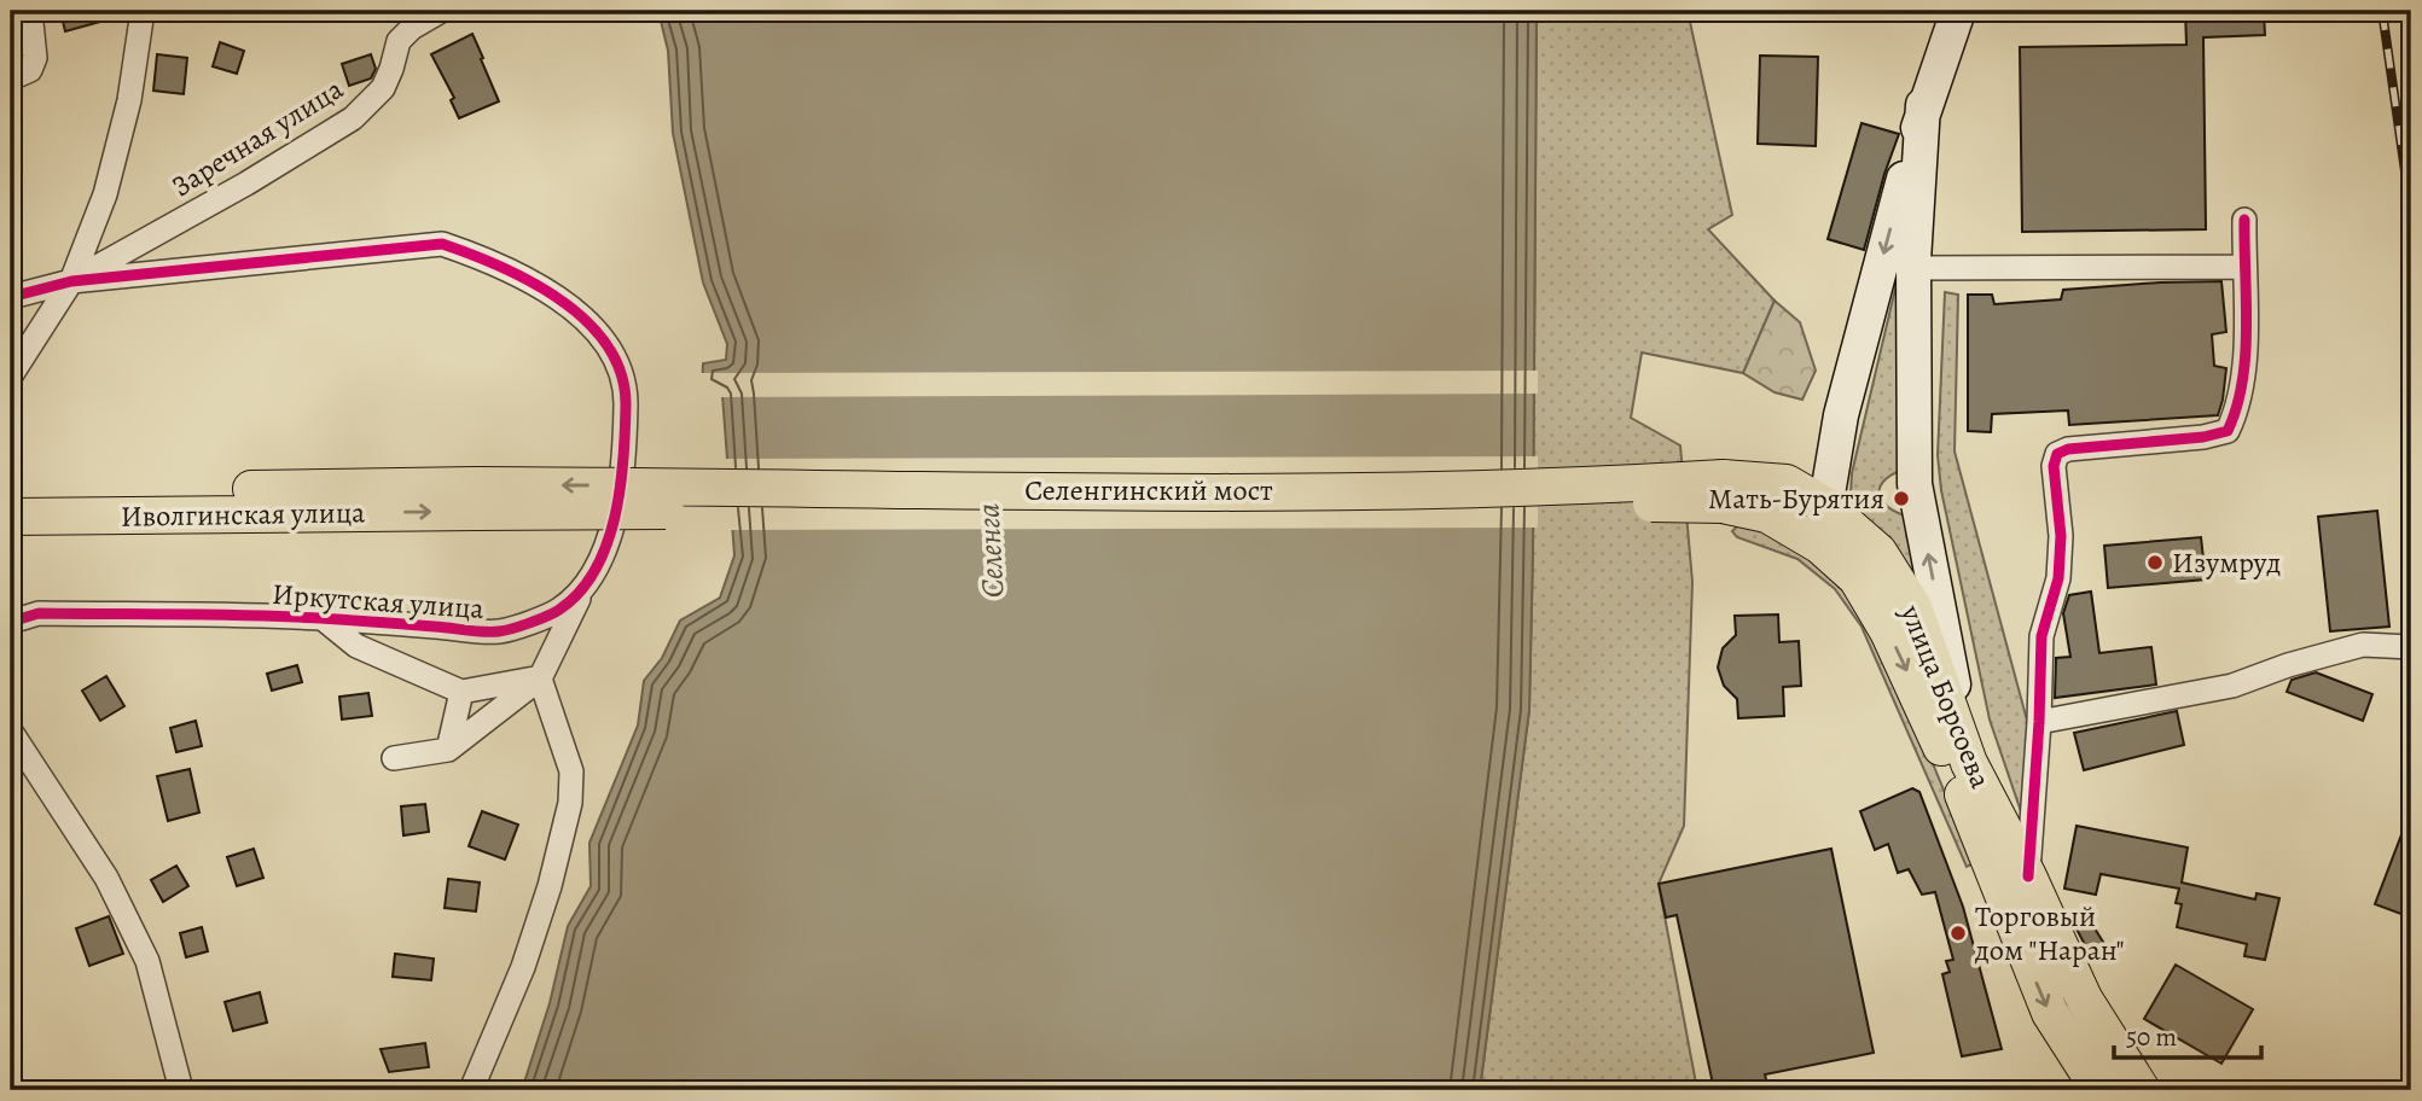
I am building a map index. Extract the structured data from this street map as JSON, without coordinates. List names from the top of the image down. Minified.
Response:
{"streets":{"main road":["Селенгинский мост","Иволгинская улица","улица Борсоева"],"street":["Заречная улица","Иркутская улица"]},"crossings":[["Заречная улица","Иркутская улица"],["Селенгинский мост","Иволгинская улица"],["Селенгинский мост","улица Борсоева"]],"water":["Селенга"],"places":["Мать-Бурятия","Изумруд","Торговый дом \"Наран\""],"scale_bar":"50 m"}
